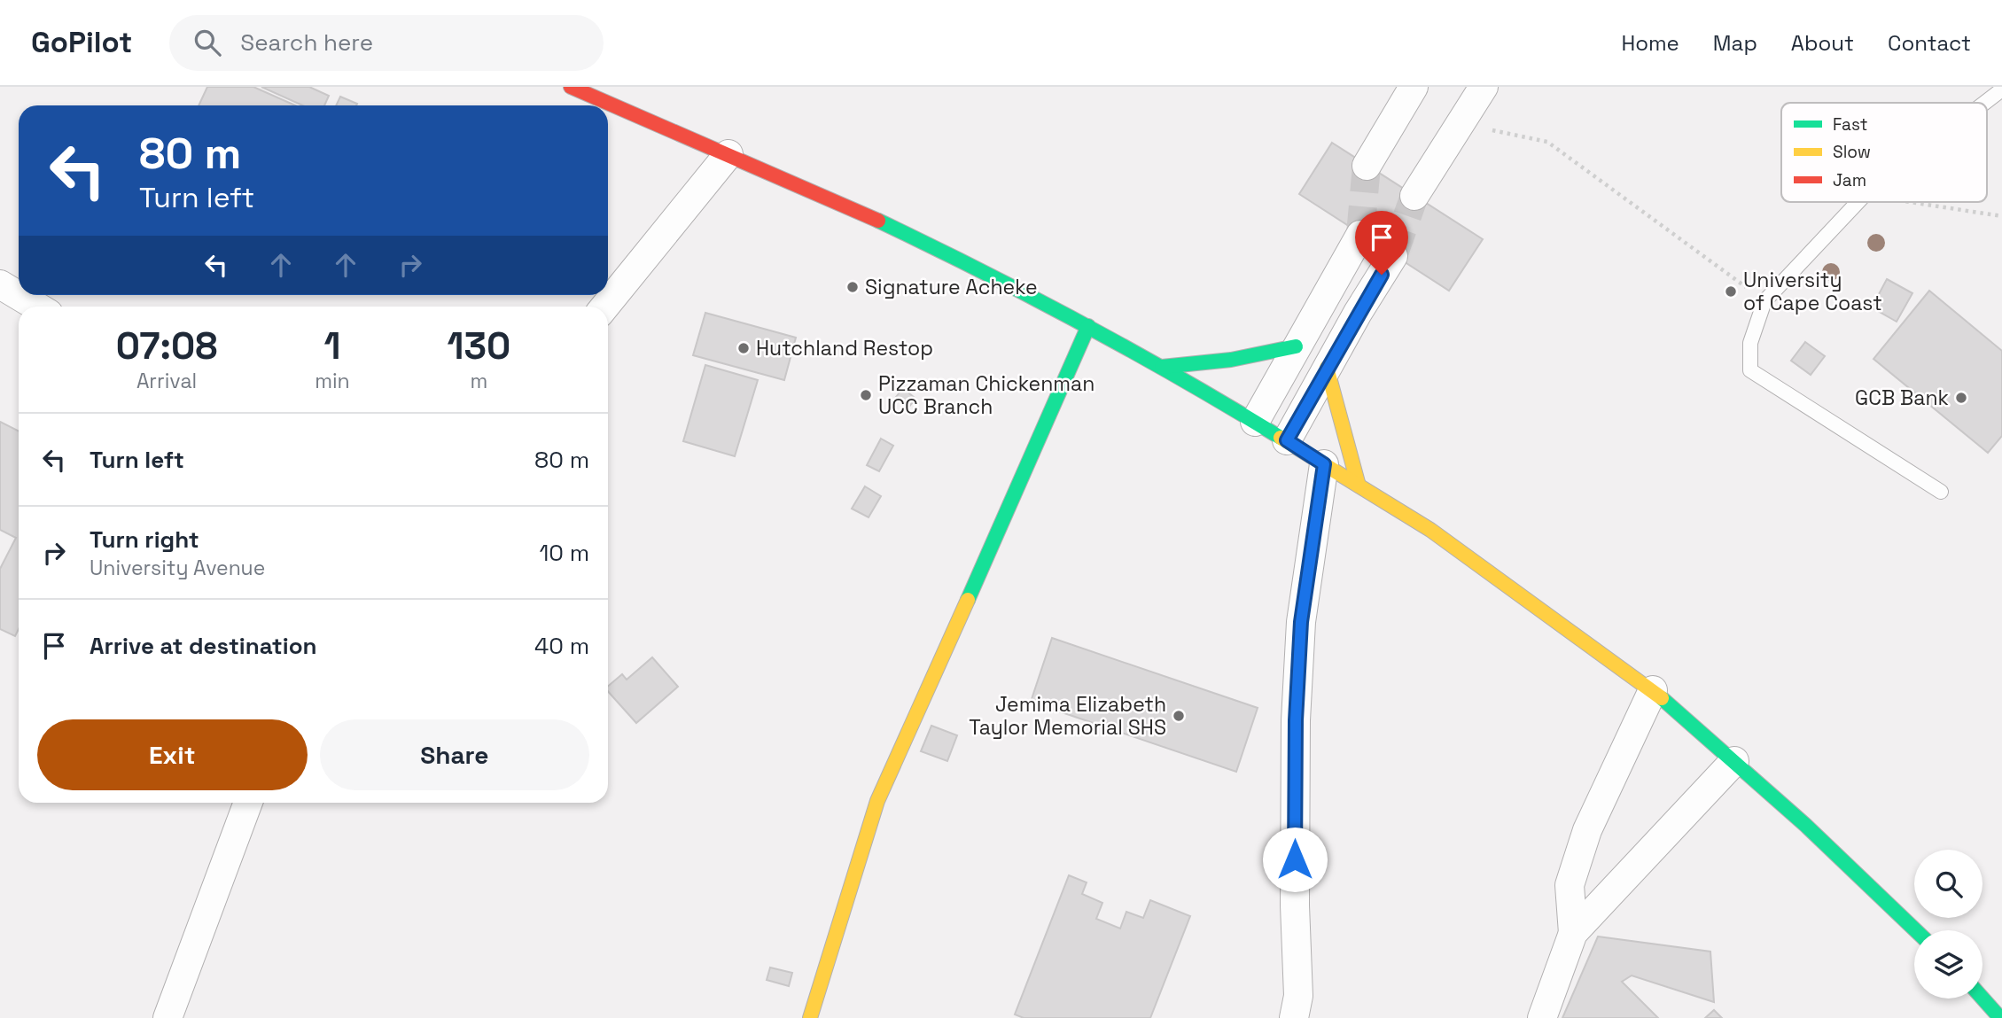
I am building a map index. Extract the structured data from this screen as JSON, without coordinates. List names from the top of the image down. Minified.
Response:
{"places":["Signature Acheke","University of Cape Coast","Hutchland Restop","Pizzaman Chickenman UCC Branch","GCB Bank","Jemima Elizabeth Taylor Memorial SHS"],"legend":["Fast","Slow","Jam"],"page":{"header":"GoPilot","search":"Search here","nav":["Home","Map","About","Contact"],"turn":["80 m","Turn left"],"eta":["07:08","Arrival","1","min","130","m"],"list":[{"name":"Turn left","value":"80 m"},{"name":"Turn right","note":"University Avenue","value":"10 m"},{"name":"Arrive at destination","value":"40 m"}],"buttons":["Exit","Share"]}}
